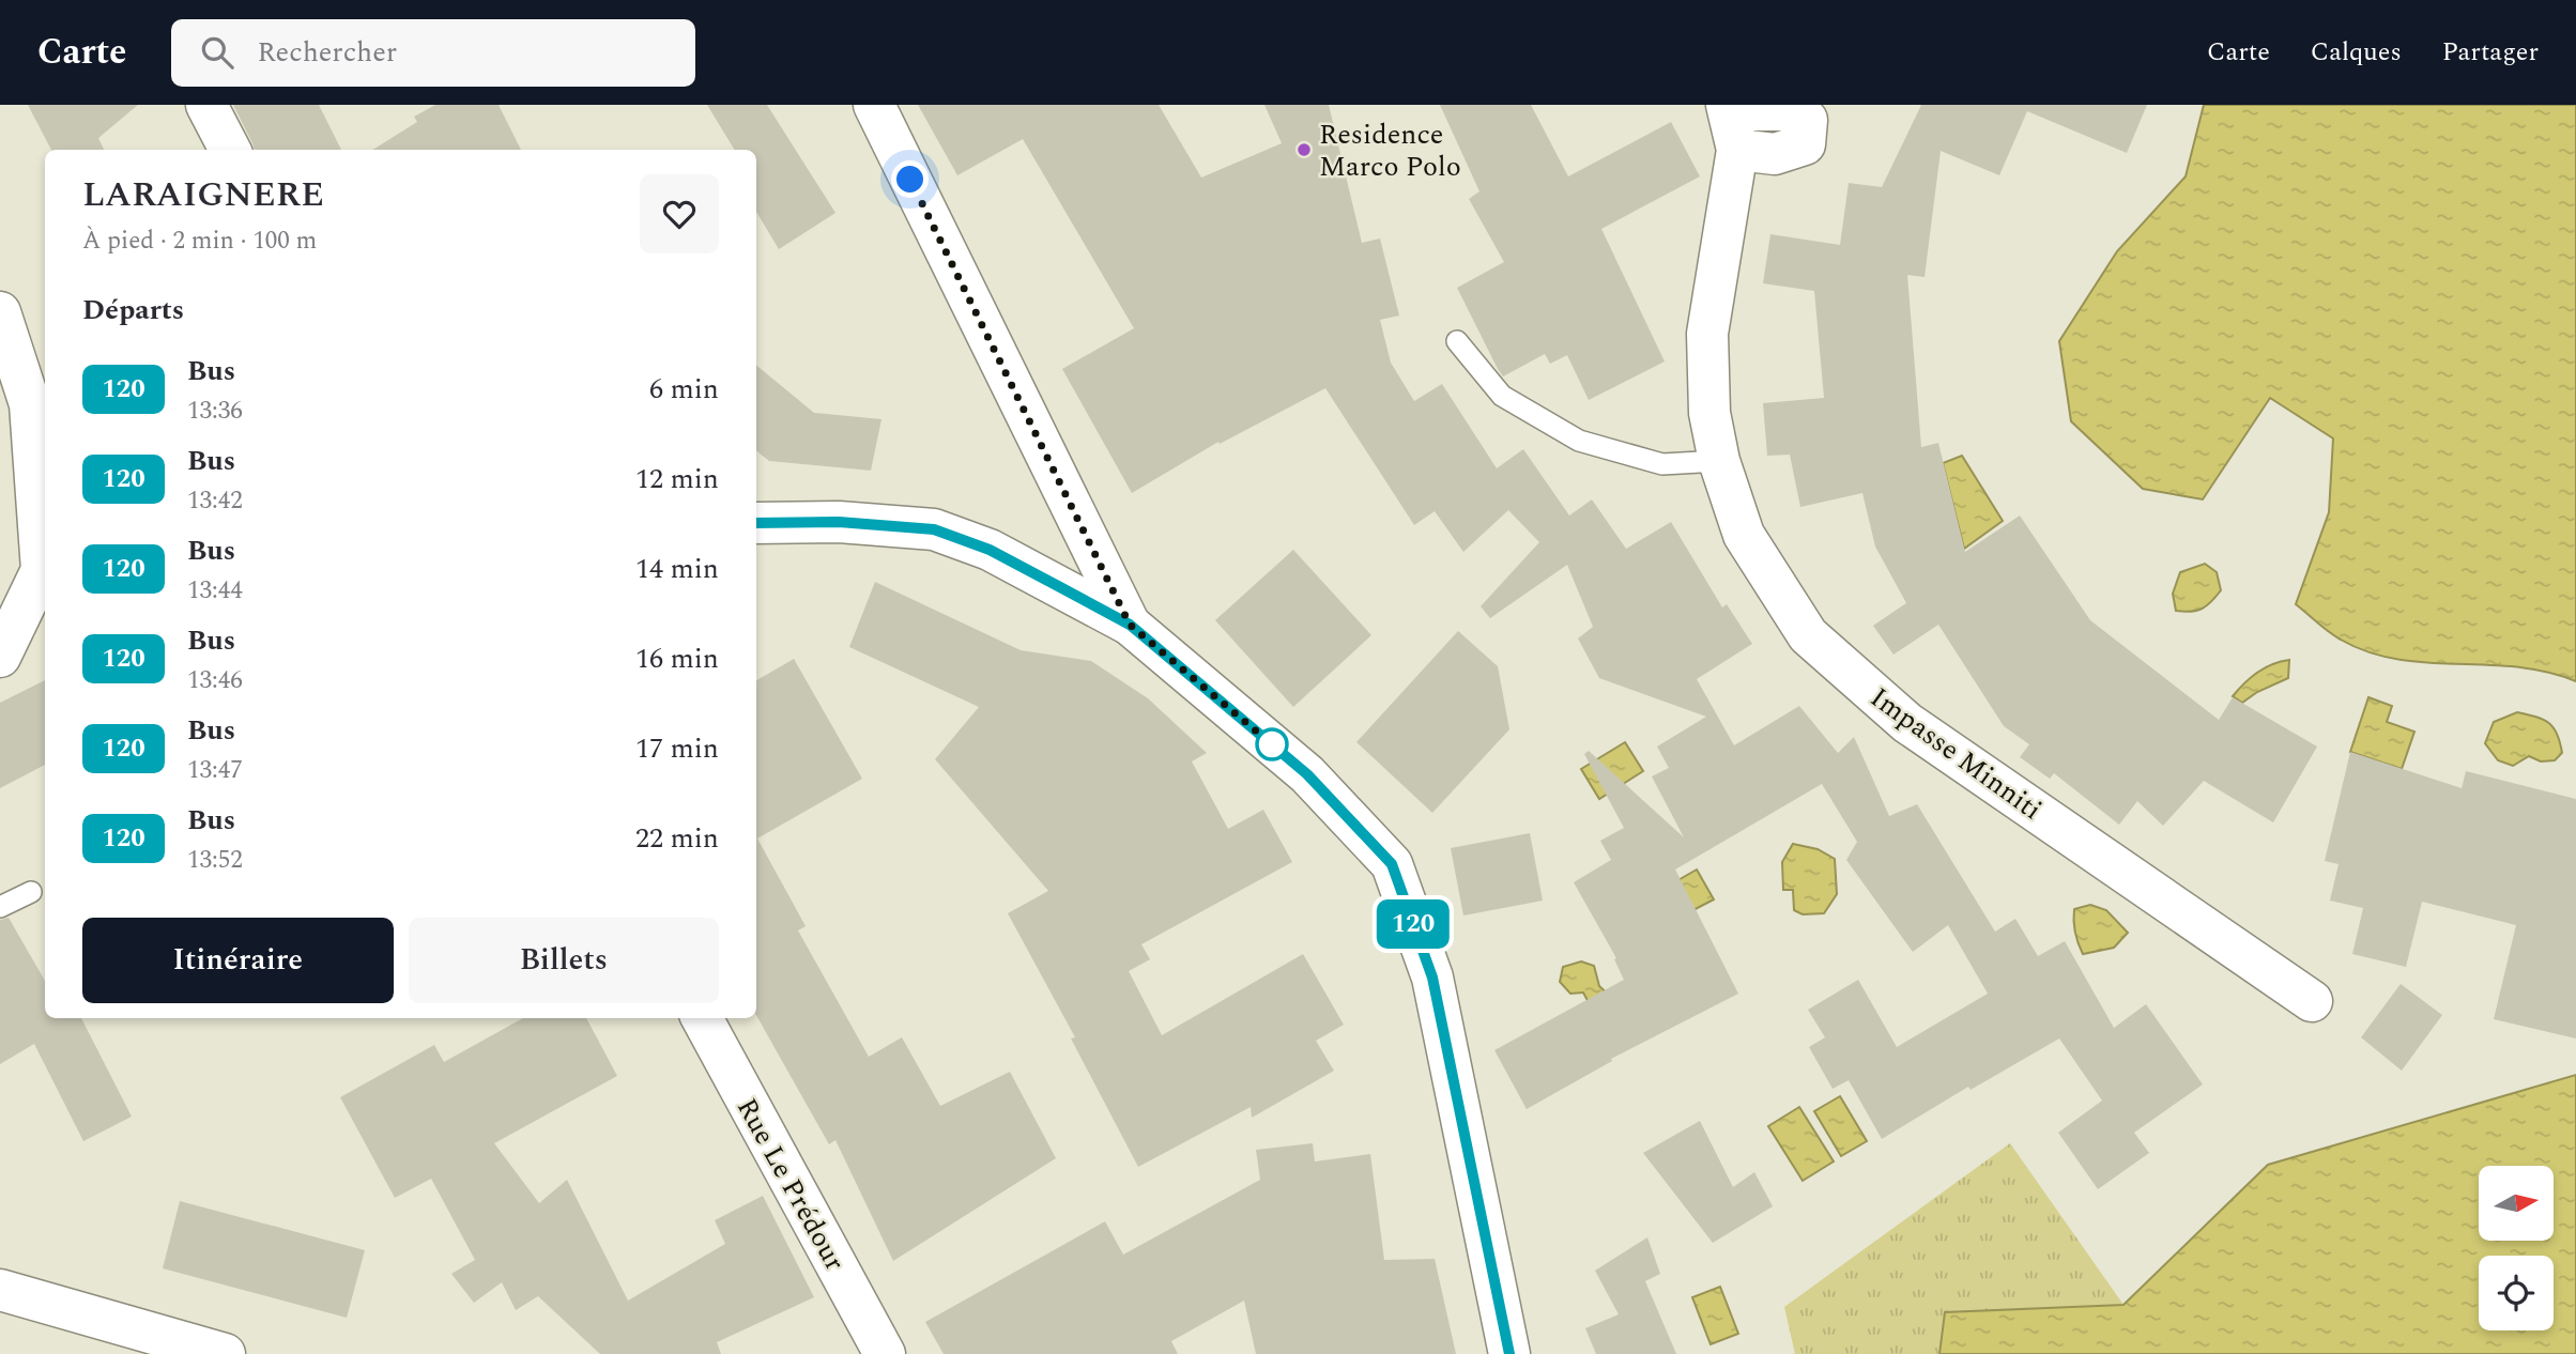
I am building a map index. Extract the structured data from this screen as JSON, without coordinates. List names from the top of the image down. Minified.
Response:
{"streets":{"street":["Impasse Minniti","Rue Le Prédour"]},"places":["Residence Marco Polo"],"lines":["bus line 120"],"north":"right","page":{"header":"Carte","search":"Rechercher","nav":["Carte","Calques","Partager"],"on_map":"120","heading":[["LARAIGNERE","À pied · 2 min · 100 m"],"Départs"],"list":[{"mark":"120","name":"Bus","note":"13:36","value":"6 min"},{"mark":"120","name":"Bus","note":"13:42","value":"12 min"},{"mark":"120","name":"Bus","note":"13:44","value":"14 min"},{"mark":"120","name":"Bus","note":"13:46","value":"16 min"},{"mark":"120","name":"Bus","note":"13:47","value":"17 min"},{"mark":"120","name":"Bus","note":"13:52","value":"22 min"}],"buttons":["Itinéraire","Billets"]}}
